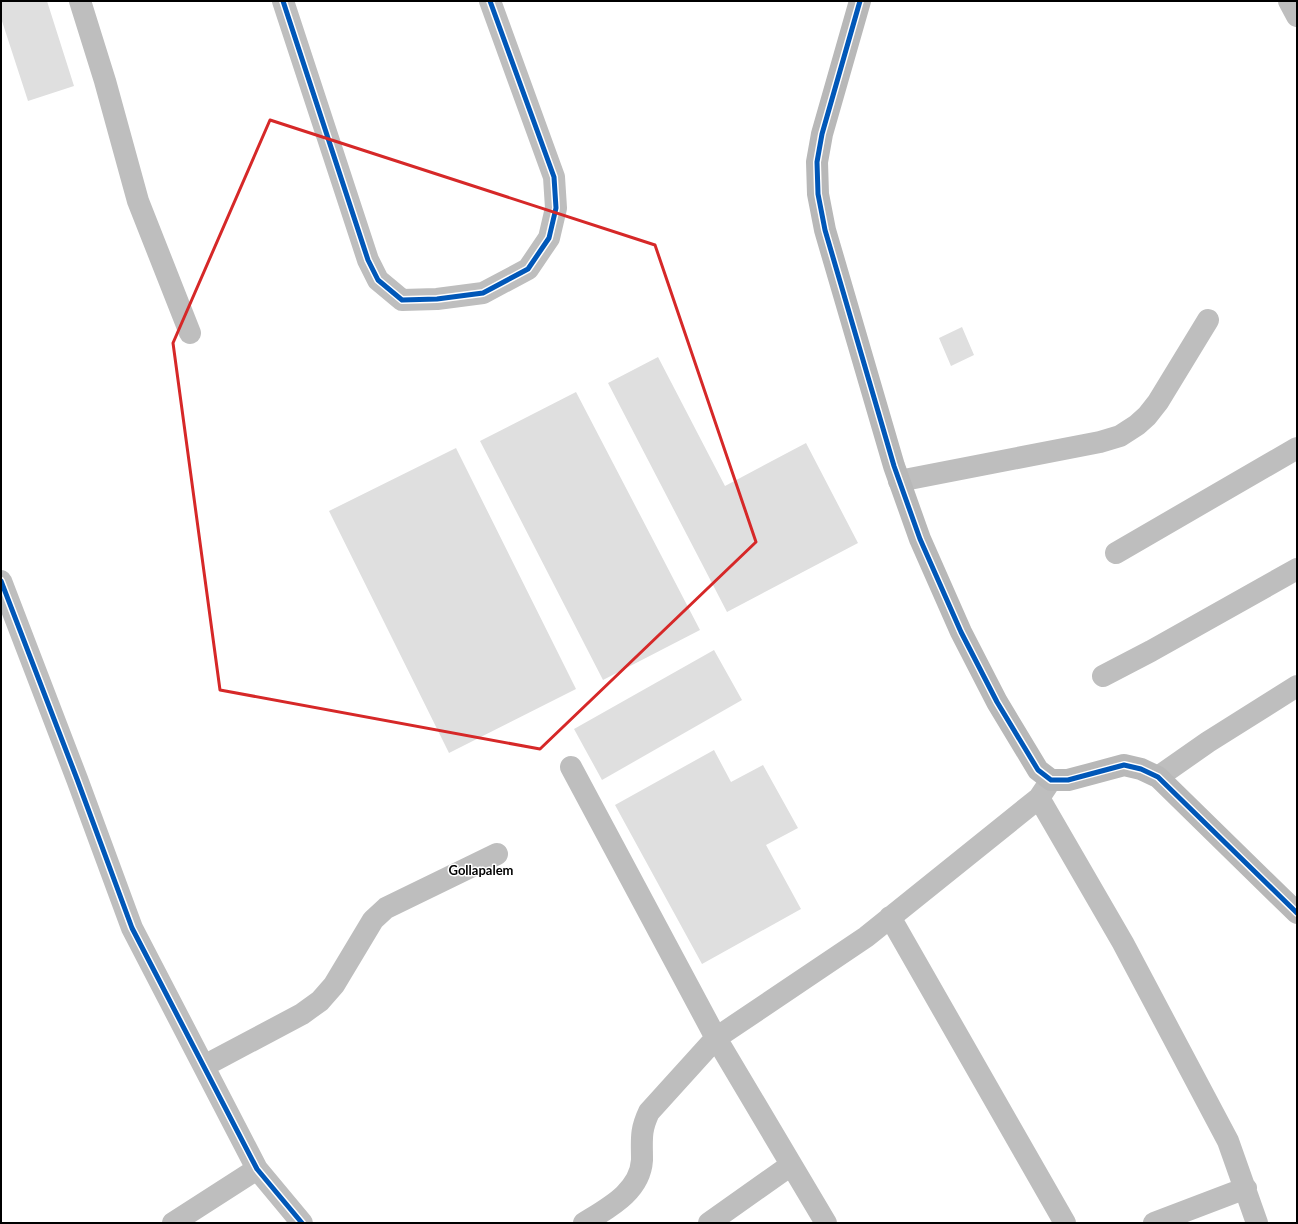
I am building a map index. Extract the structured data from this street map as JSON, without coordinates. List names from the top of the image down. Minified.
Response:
{"districts":["Gollapalem"]}
